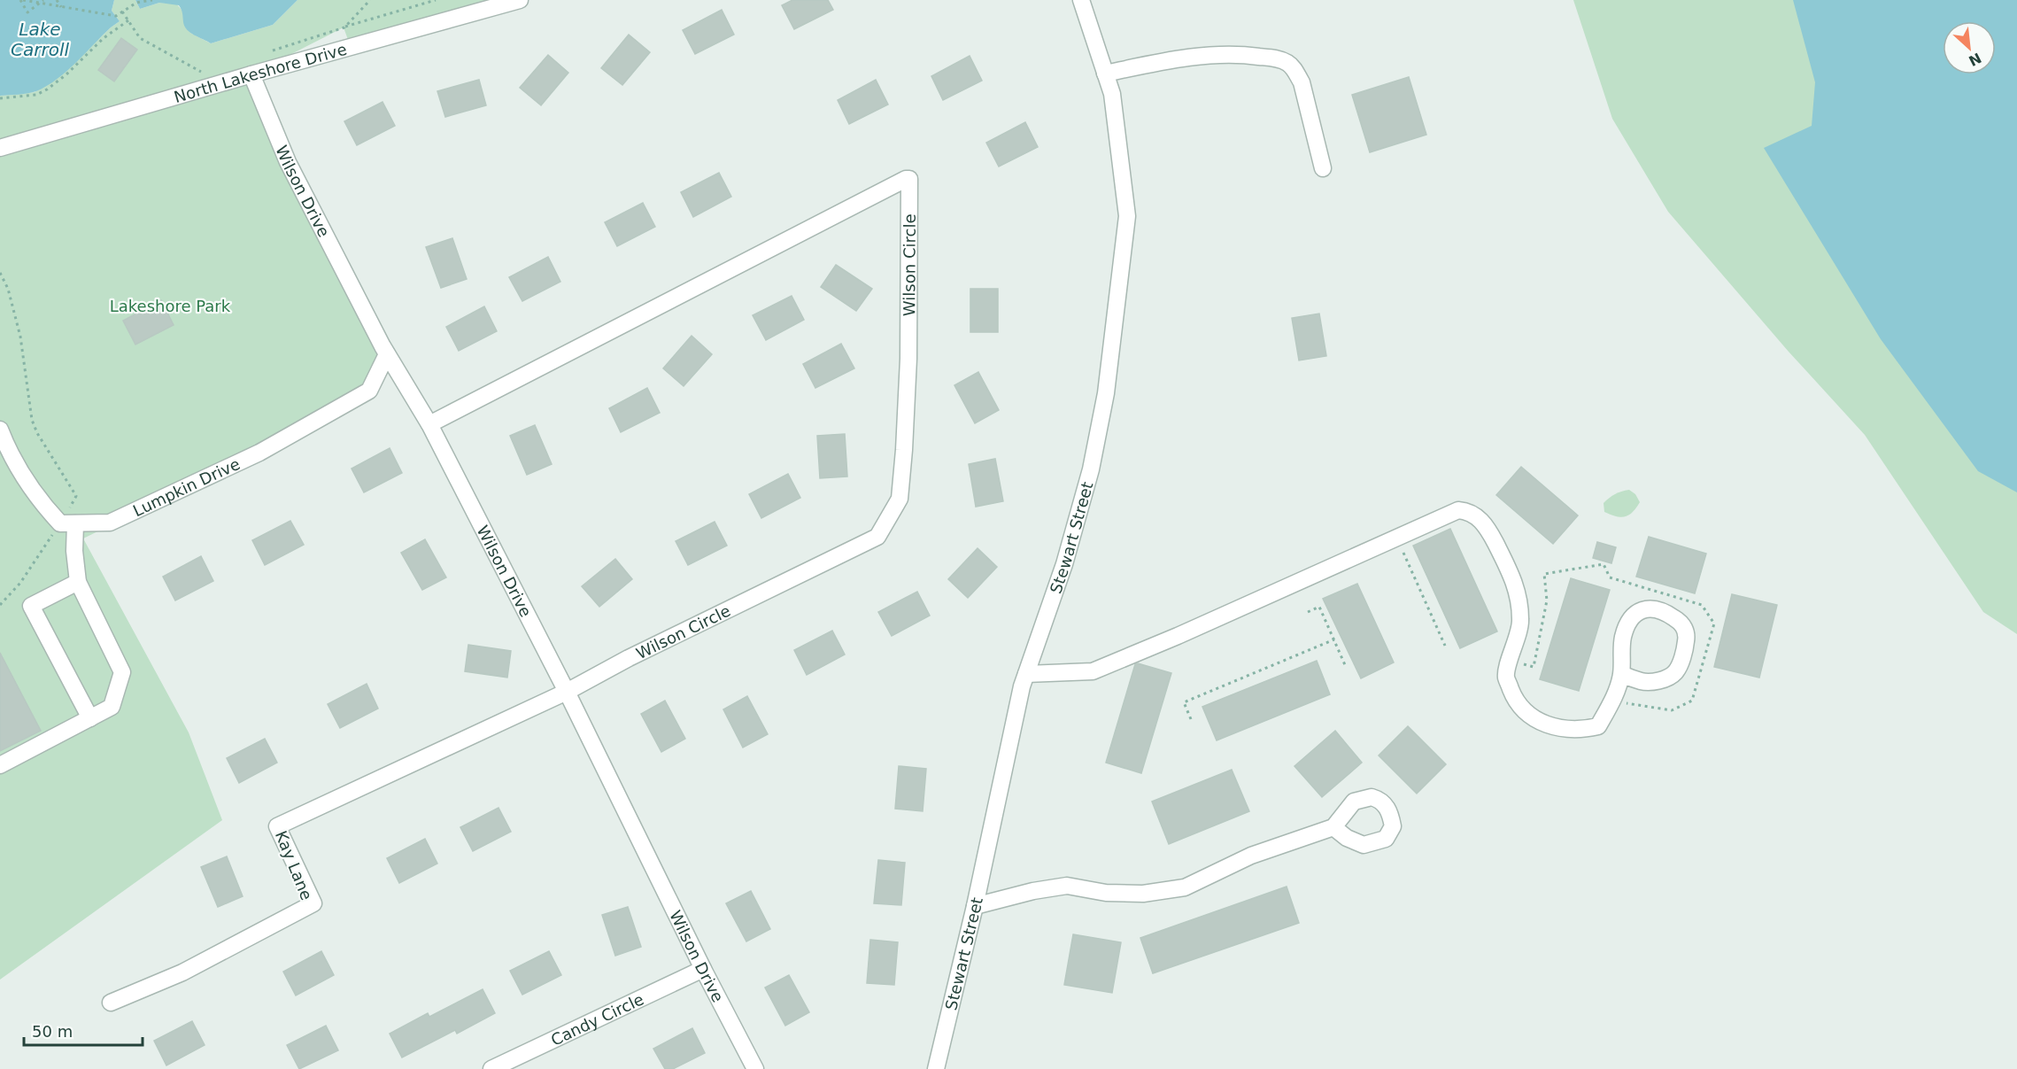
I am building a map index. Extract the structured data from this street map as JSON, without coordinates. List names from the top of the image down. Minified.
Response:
{"streets":{"street":["North Lakeshore Drive","Wilson Drive","Wilson Circle","Lumpkin Drive","Stewart Street","Kay Lane","Candy Circle"]},"crossings":[["North Lakeshore Drive","Wilson Drive"],["Wilson Drive","Wilson Circle"],["Wilson Drive","Lumpkin Drive"],["Wilson Drive","Kay Lane"],["Wilson Drive","Candy Circle"],["Wilson Circle","Kay Lane"]],"water":["Lake Carroll"],"parks":["Lakeshore Park"],"scale_bar":"50 m","north":"bottom right"}
